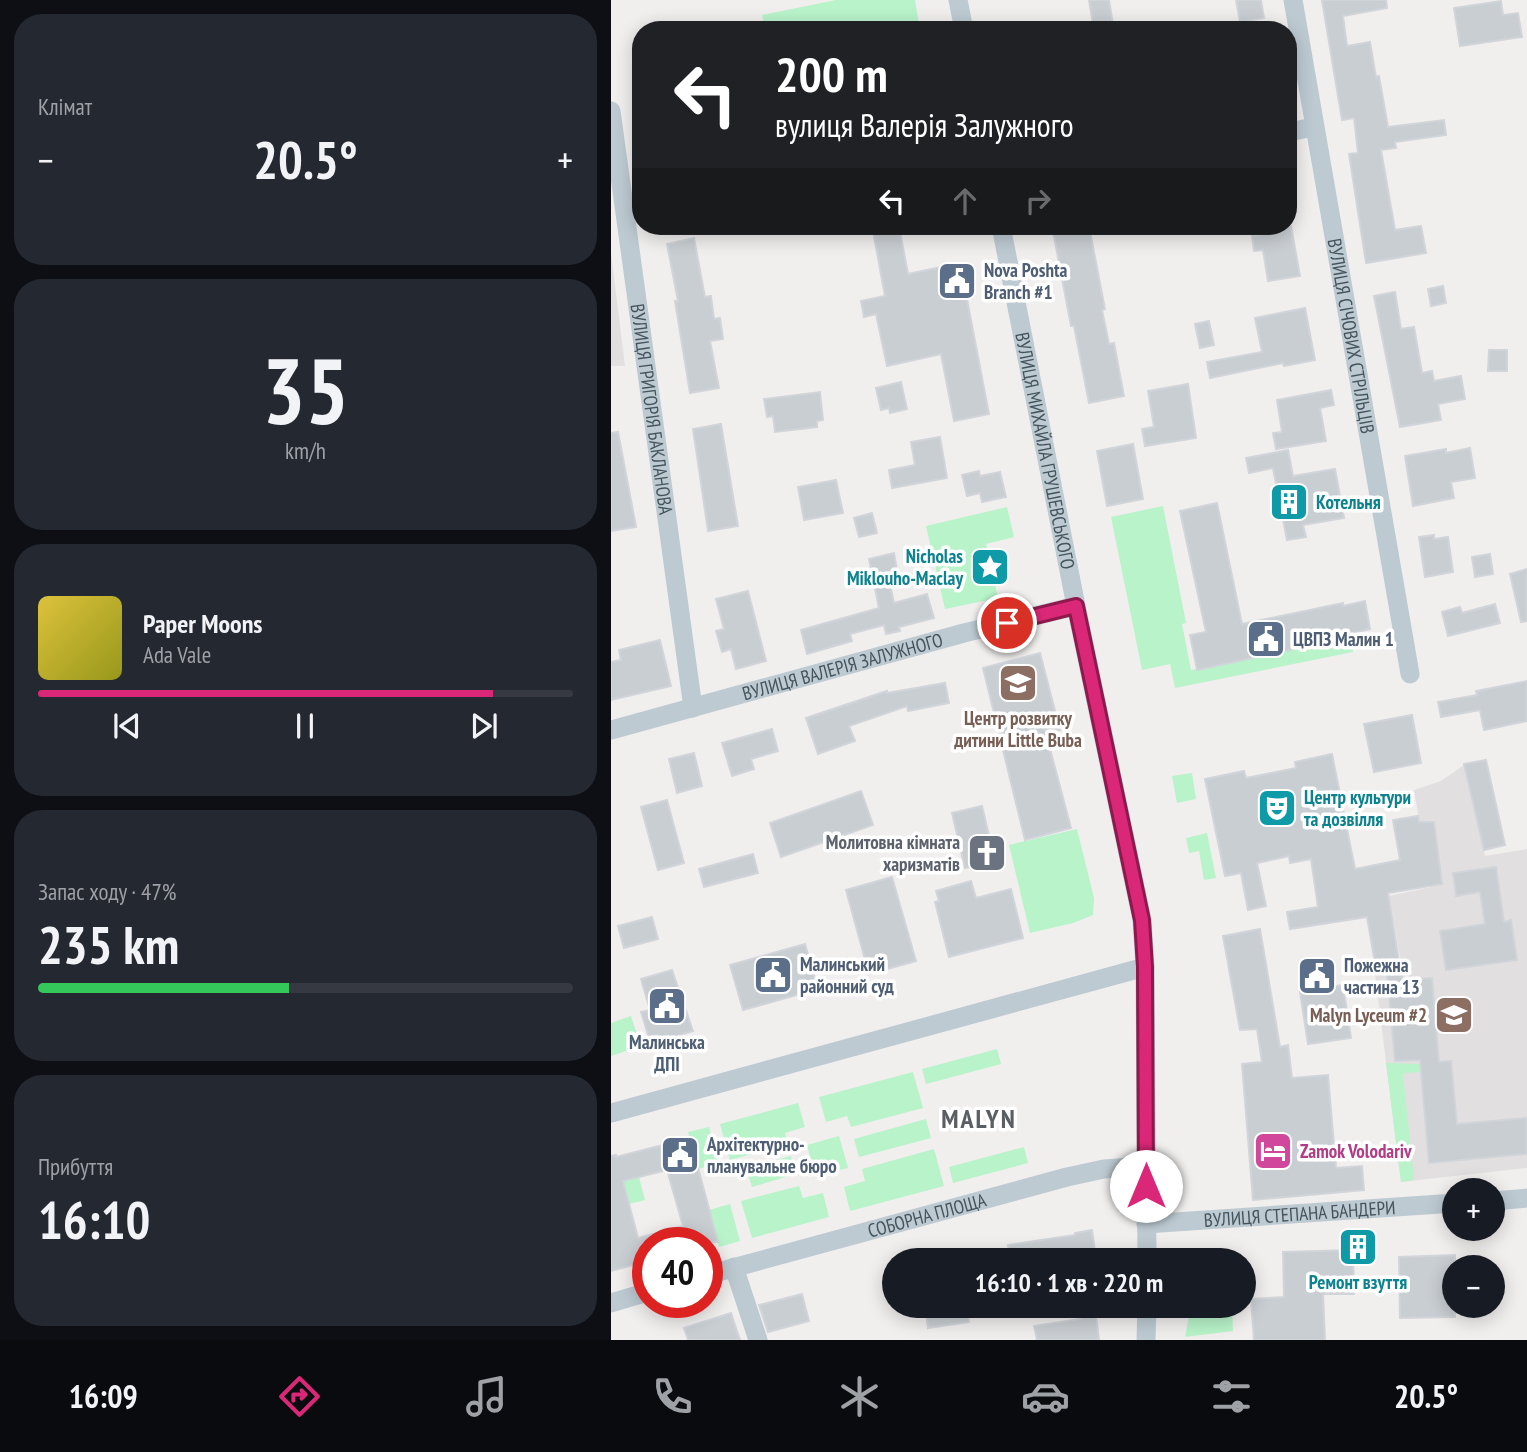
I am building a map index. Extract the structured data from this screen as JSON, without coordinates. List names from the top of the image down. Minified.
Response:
{"streets":{"street":["ВУЛИЦЯ СІЧОВИХ СТРІЛЬЦІВ","ВУЛИЦЯ ГРИГОРІЯ БАКЛАНОВА","ВУЛИЦЯ МИХАЙЛА ГРУШЕВСЬКОГО","ВУЛИЦЯ ВАЛЕРІЯ ЗАЛУЖНОГО","ВУЛИЦЯ СТЕПАНА БАНДЕРИ","СОБОРНА ПЛОЩА"]},"crossings":[["ВУЛИЦЯ ГРИГОРІЯ БАКЛАНОВА","ВУЛИЦЯ ВАЛЕРІЯ ЗАЛУЖНОГО"],["ВУЛИЦЯ МИХАЙЛА ГРУШЕВСЬКОГО","ВУЛИЦЯ ВАЛЕРІЯ ЗАЛУЖНОГО"],["ВУЛИЦЯ МИХАЙЛА ГРУШЕВСЬКОГО","ВУЛИЦЯ СТЕПАНА БАНДЕРИ"],["ВУЛИЦЯ МИХАЙЛА ГРУШЕВСЬКОГО","СОБОРНА ПЛОЩА"]],"districts":["MALYN"],"places":{"public building":["Nova Poshta Branch #1","ЦВПЗ Малин 1","Малинський районний суд","Пожежна частина 13","Малинська ДПІ","Архітектурно- планувальне бюро"],"building":["Котельня","Ремонт взуття"],"place":["Nicholas Miklouho-Maclay"],"school or university":["Центр розвитку дитини Little Buba","Malyn Lyceum #2"],"theatre":["Центр культури та дозвілля"],"church":["Молитовна кімната харизматів"],"hotel":["Zamok Volodariv"]},"page":{"tile":["Клімат",["35","km/h"],["Запас ходу · 47%","235 km"],["Прибуття","16:10"]],"turn":["200 m","вулиця Валерія Залужного"],"heat":["−","20.5°","+"],"song":["Paper Moons","Ada Vale"],"map_buttons":["+","−"],"limit":"40","trip":"16:10 · 1 хв · 220 m","tabs":["16:09","20.5°"]}}
